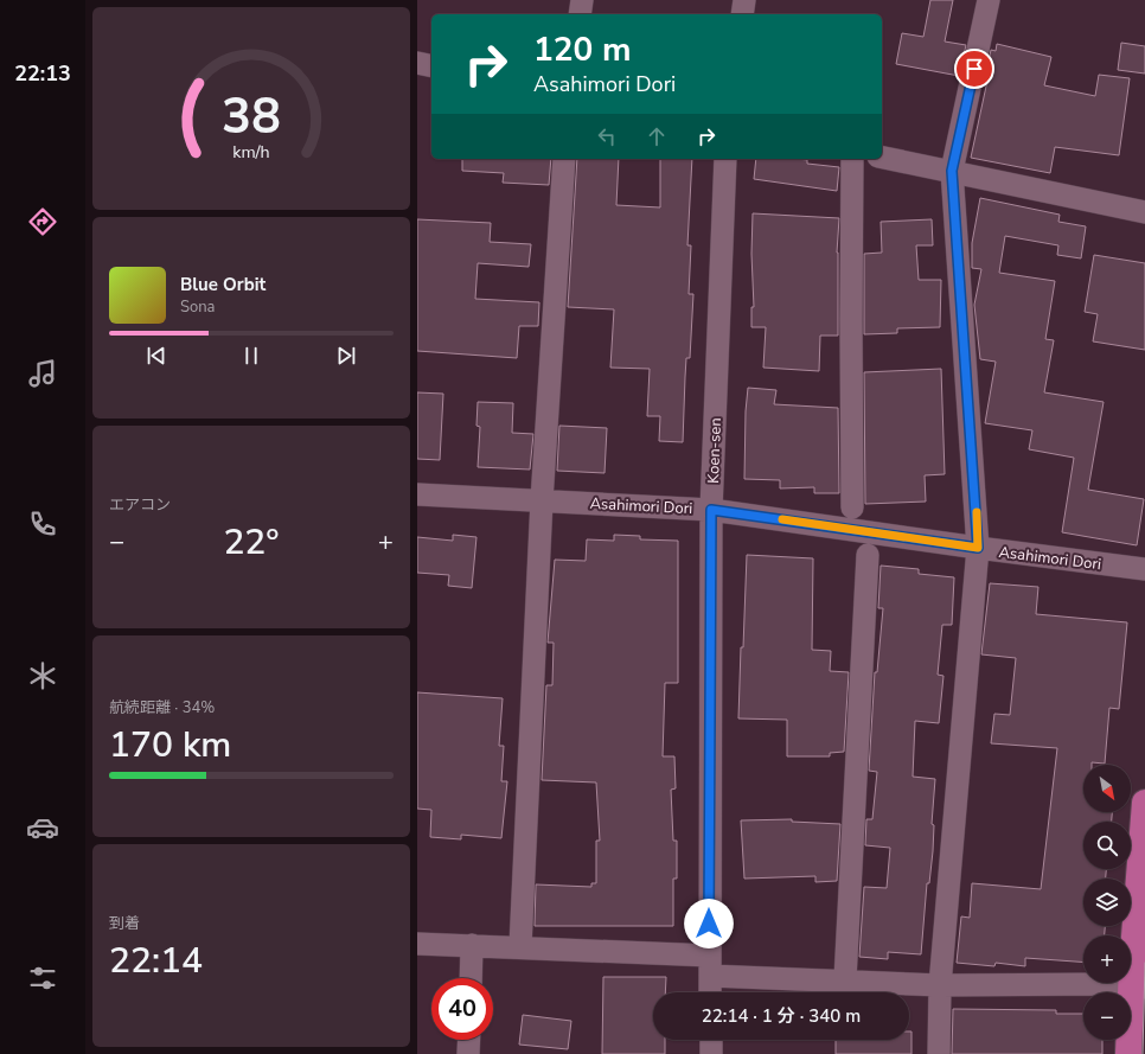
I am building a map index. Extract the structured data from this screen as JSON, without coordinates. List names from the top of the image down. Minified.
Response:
{"streets":{"street":["Koen-sen","Asahimori Dori"]},"crossings":[["Koen-sen","Asahimori Dori"]],"north":"bottom right","page":{"tabs":"22:13","turn":["120 m","Asahimori Dori"],"song":["Blue Orbit","Sona"],"tile":["エアコン",["航続距離 · 34%","170 km"],["到着","22:14"]],"heat":["−","22°","+"],"map_buttons":["+","−"],"limit":"40","trip":"22:14 · 1 分 · 340 m","gauge":["38","km/h"]}}
